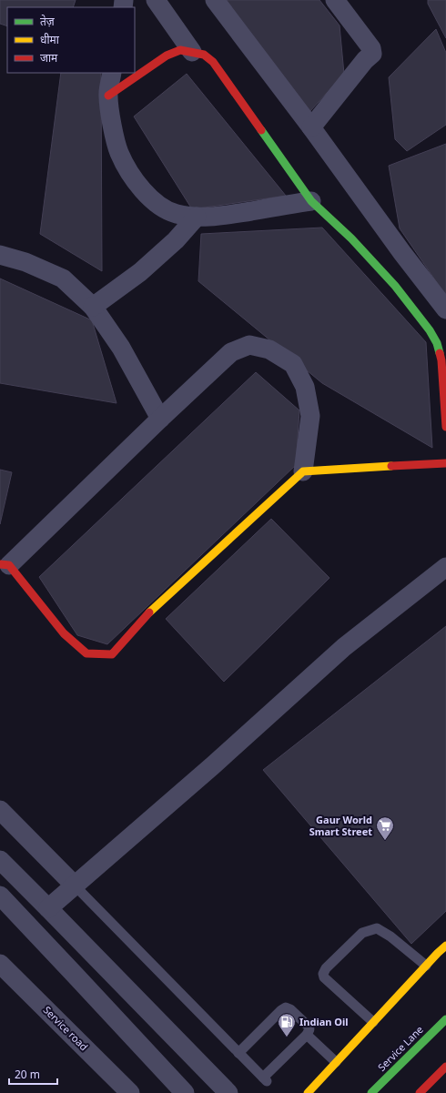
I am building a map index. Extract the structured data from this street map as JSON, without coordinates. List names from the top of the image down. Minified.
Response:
{"streets":{"street":["Service road","Service Lane"]},"places":{"supermarket":["Gaur World Smart Street"],"fuel station":["Indian Oil"]},"legend":["तेज़","धीमा","जाम"],"scale_bar":"20 m"}
